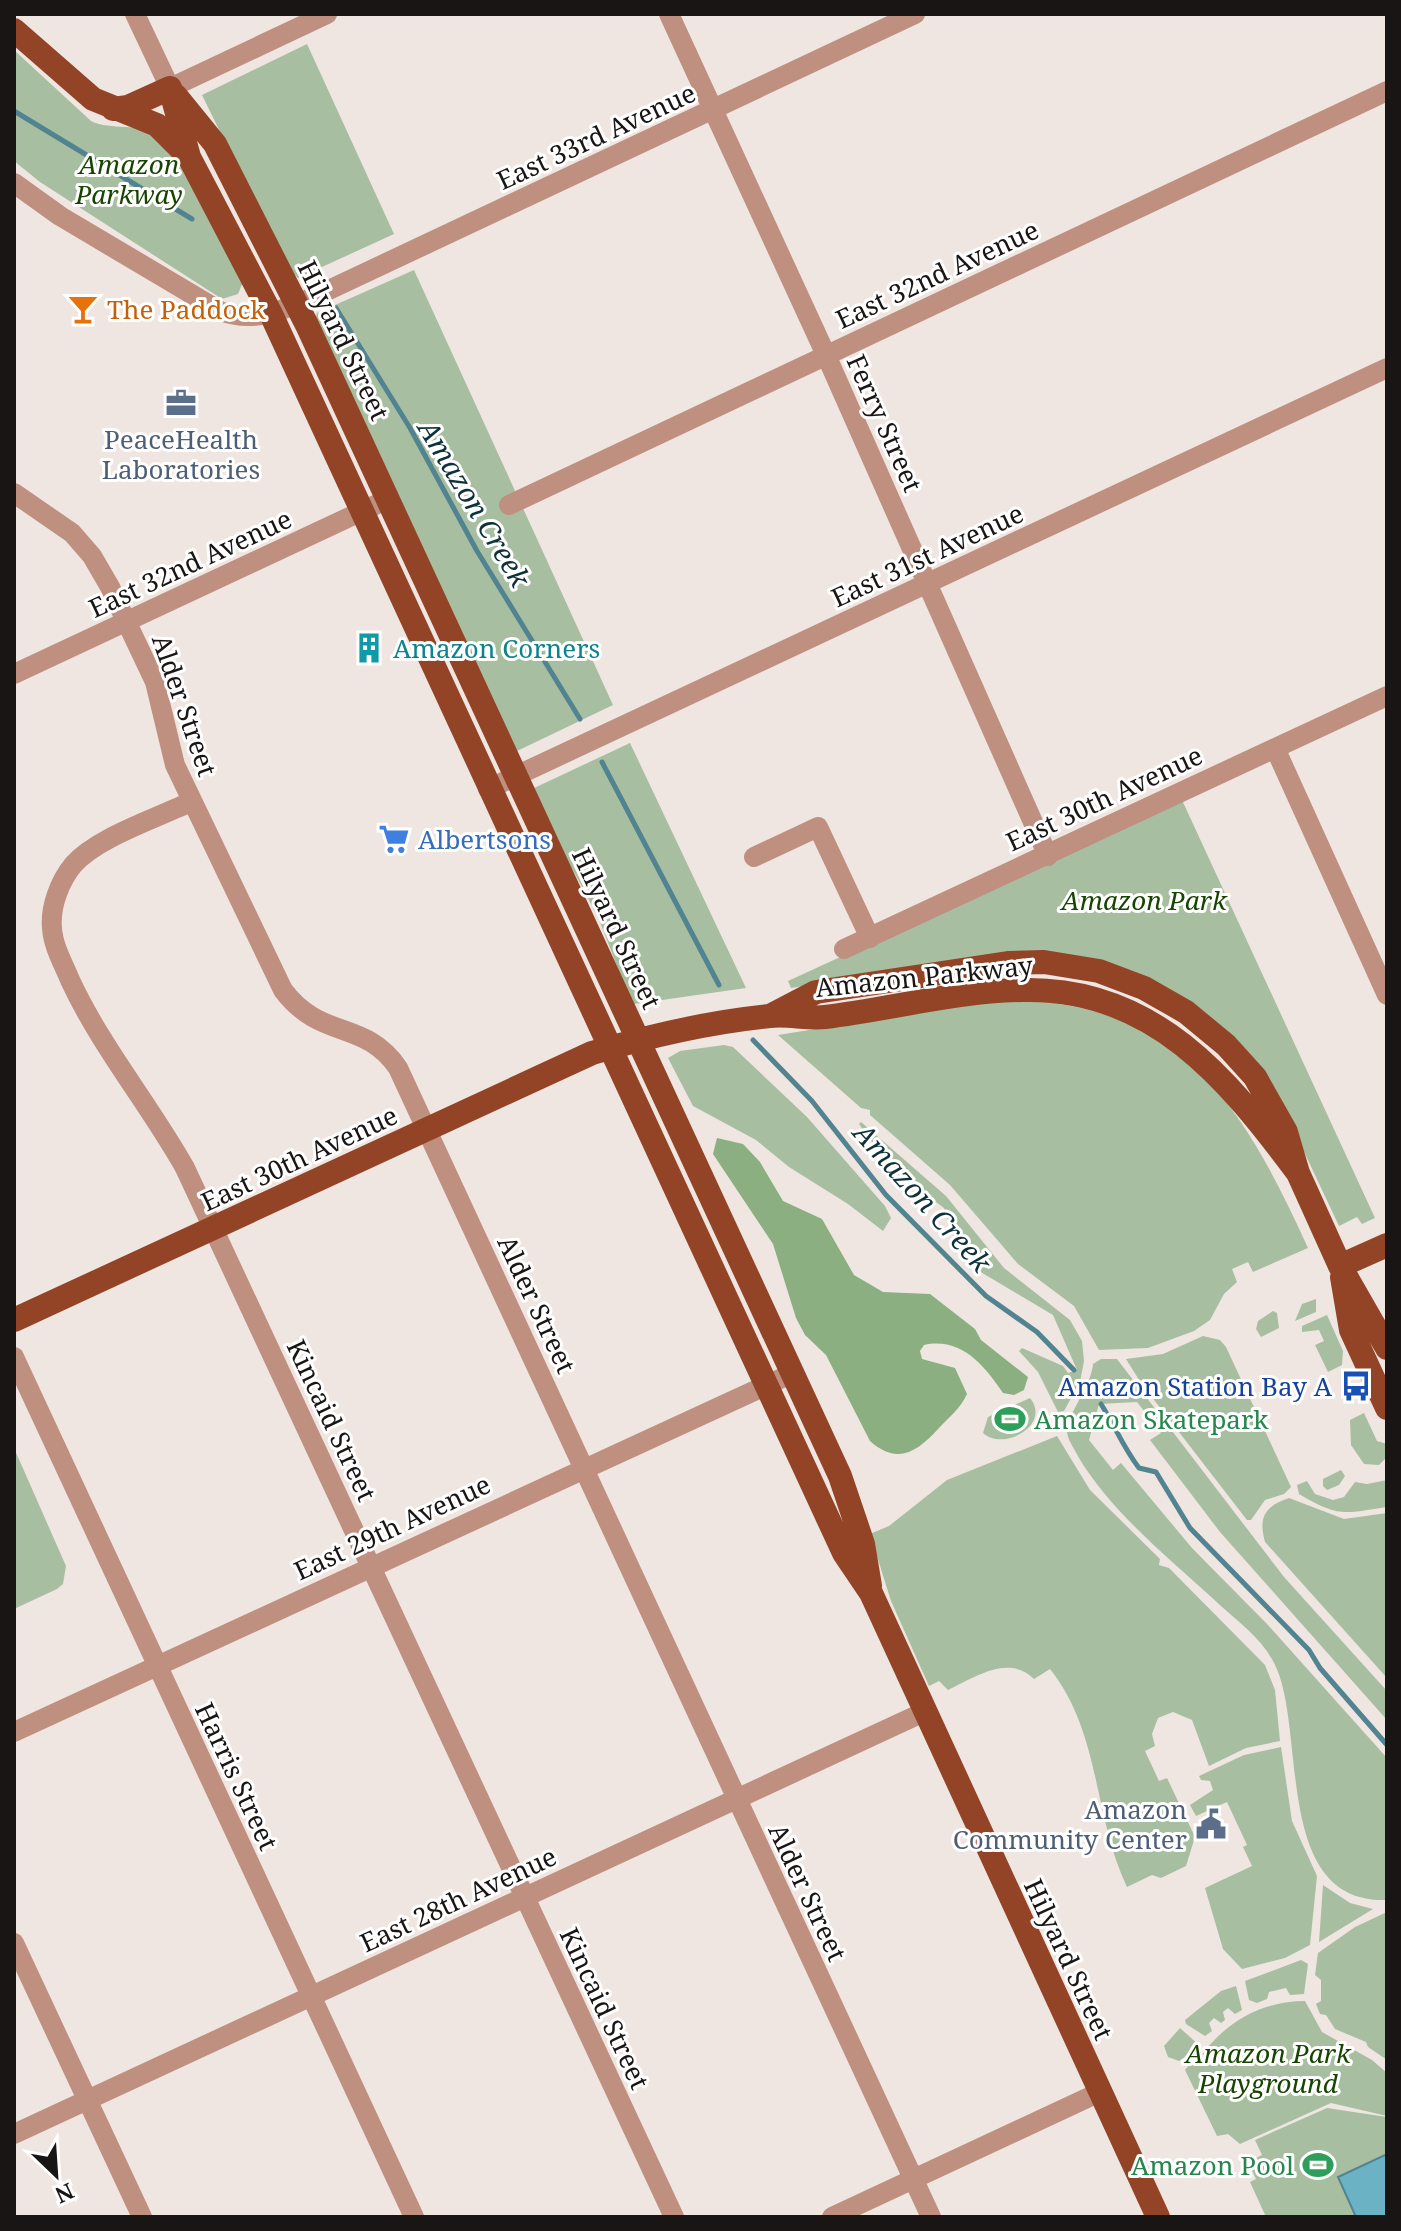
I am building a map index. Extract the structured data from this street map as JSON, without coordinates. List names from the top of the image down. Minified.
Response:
{"streets":{"main road":["Hilyard Street","East 30th Avenue","Amazon Parkway"],"street":["East 33rd Avenue","East 32nd Avenue","Ferry Street","East 31st Avenue","Alder Street","Kincaid Street","East 29th Avenue","Harris Street","East 28th Avenue"]},"crossings":[["East 33rd Avenue","Hilyard Street"],["East 33rd Avenue","Ferry Street"],["East 32nd Avenue","Hilyard Street"],["East 32nd Avenue","Ferry Street"],["East 32nd Avenue","Alder Street"],["Hilyard Street","East 31st Avenue"],["Hilyard Street","East 30th Avenue"],["Hilyard Street","Amazon Parkway"],["Hilyard Street","East 29th Avenue"],["Hilyard Street","East 28th Avenue"],["Ferry Street","East 31st Avenue"],["Ferry Street","East 30th Avenue"],["Alder Street","East 30th Avenue"],["Alder Street","Kincaid Street"],["Alder Street","East 29th Avenue"],["Alder Street","East 28th Avenue"],["East 30th Avenue","Amazon Parkway"],["East 30th Avenue","Kincaid Street"],["Kincaid Street","East 29th Avenue"],["Kincaid Street","East 28th Avenue"],["East 29th Avenue","Harris Street"],["Harris Street","East 28th Avenue"]],"water":["Amazon Creek"],"parks":["Amazon Parkway","Amazon Park","Amazon Park Playground"],"places":{"bar":["The Paddock"],"office":["PeaceHealth Laboratories"],"building":["Amazon Corners"],"supermarket":["Albertsons"],"bus stop":["Amazon Station Bay A"],"sports":["Amazon Skatepark","Amazon Pool"],"public building":["Amazon Community Center"]},"north":"bottom right"}
